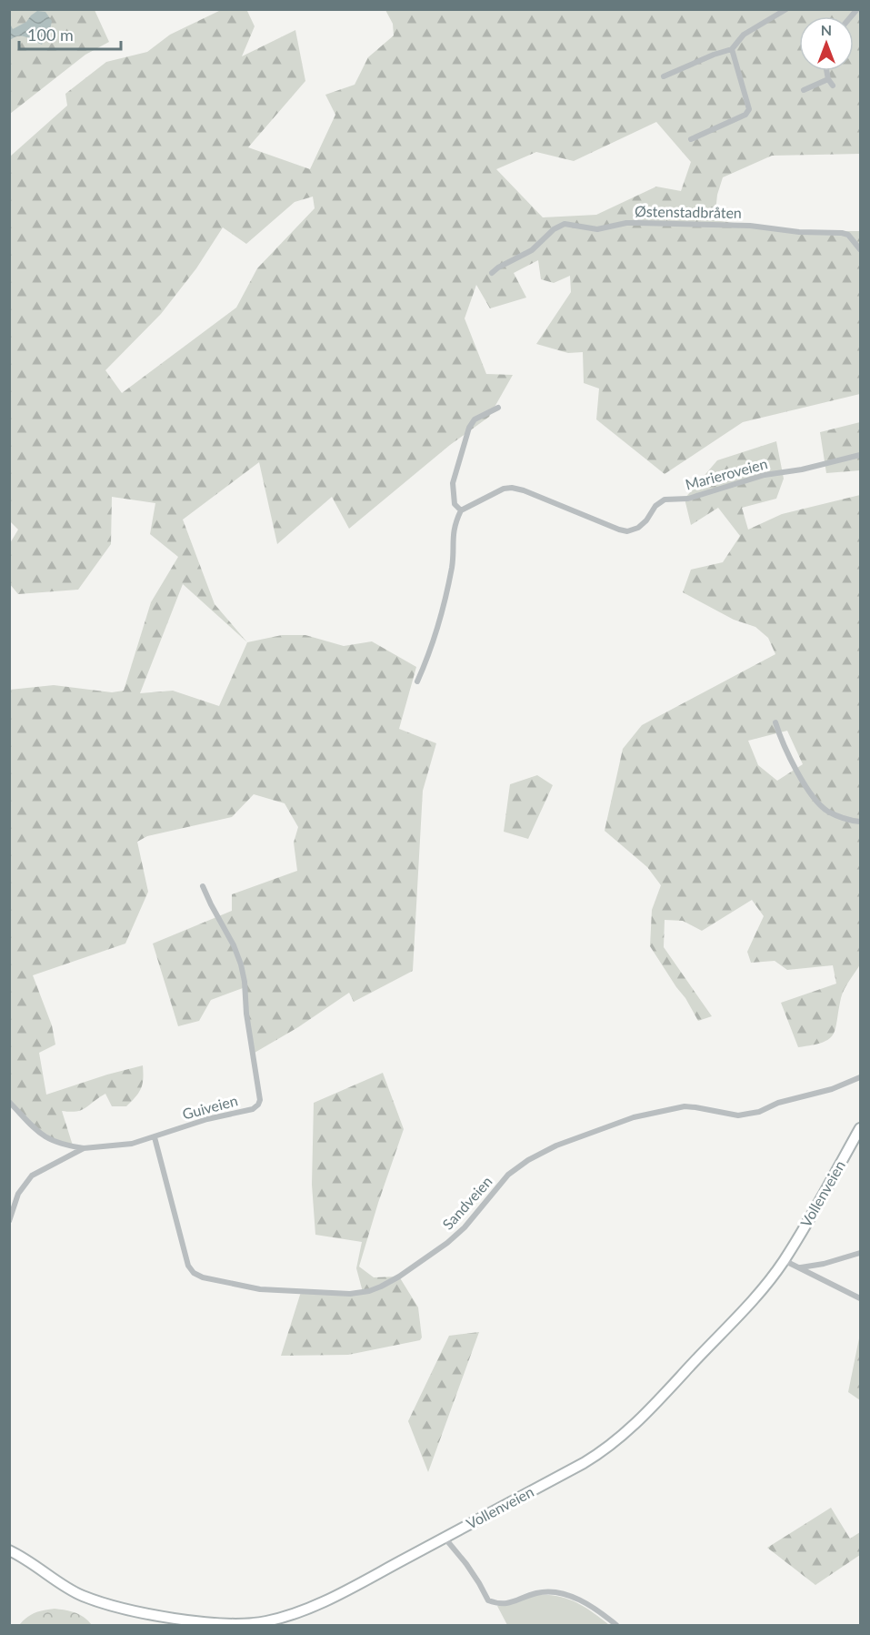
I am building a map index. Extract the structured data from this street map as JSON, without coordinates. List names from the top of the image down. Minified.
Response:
{"streets":{"main road":["Vollenveien"],"street":["Østenstadbråten","Marieroveien","Guiveien","Sandveien"]},"crossings":[["Guiveien","Sandveien"]],"scale_bar":"100 m","north":"top"}
